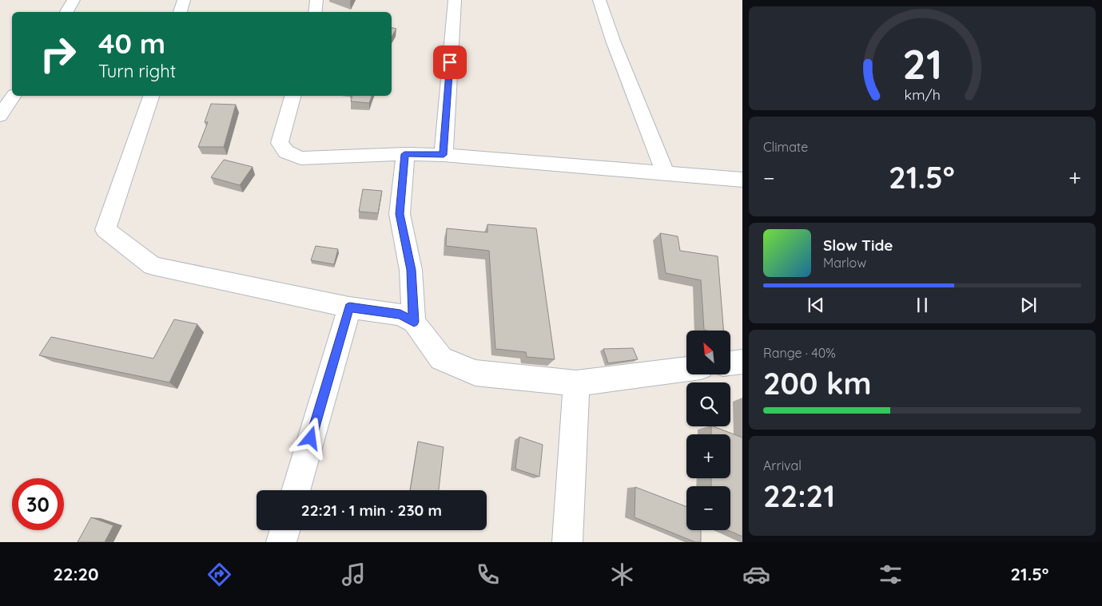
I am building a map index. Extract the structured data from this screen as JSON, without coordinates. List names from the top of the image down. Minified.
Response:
{"north":"top left","page":{"turn":["40 m","Turn right"],"tile":["Climate",["Range · 40%","200 km"],["Arrival","22:21"]],"heat":["−","21.5°","+"],"song":["Slow Tide","Marlow"],"map_buttons":["+","−"],"limit":"30","trip":"22:21 · 1 min · 230 m","tabs":["22:20","21.5°"],"gauge":["21","km/h"]}}
